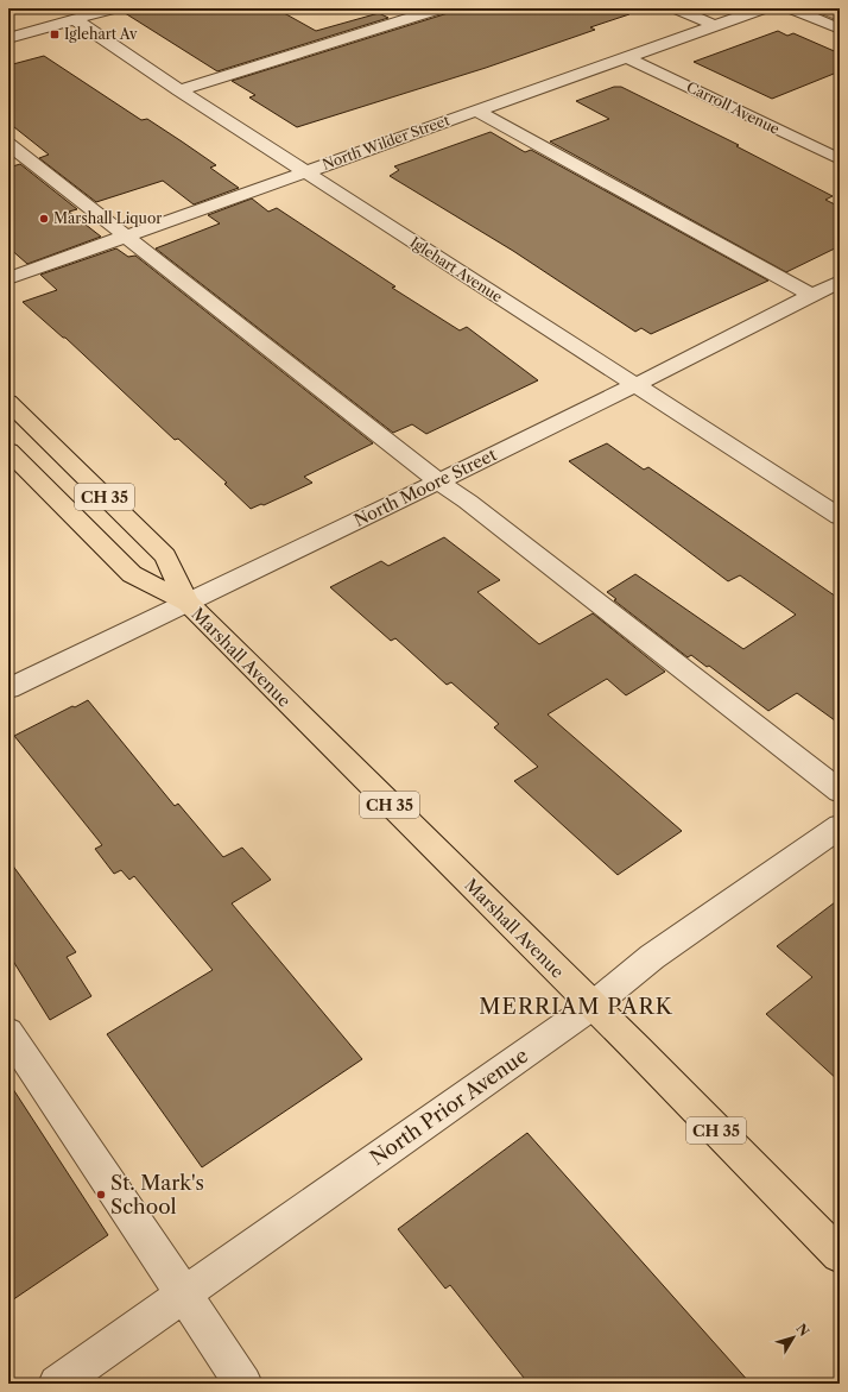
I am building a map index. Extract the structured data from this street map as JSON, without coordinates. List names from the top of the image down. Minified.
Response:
{"streets":{"main road":["CH 35","Marshall Avenue"],"street":["Carroll Avenue","North Wilder Street","Iglehart Avenue","North Moore Street","North Prior Avenue"]},"crossings":[["Carroll Avenue","North Wilder Street"],["North Wilder Street","Iglehart Avenue"],["Iglehart Avenue","North Moore Street"],["North Moore Street","Marshall Avenue"],["Marshall Avenue","North Prior Avenue"]],"districts":["MERRIAM PARK"],"places":{"transit":["Iglehart Av"],"other":["Marshall Liquor","St. Mark's School"]},"north":"top right"}
